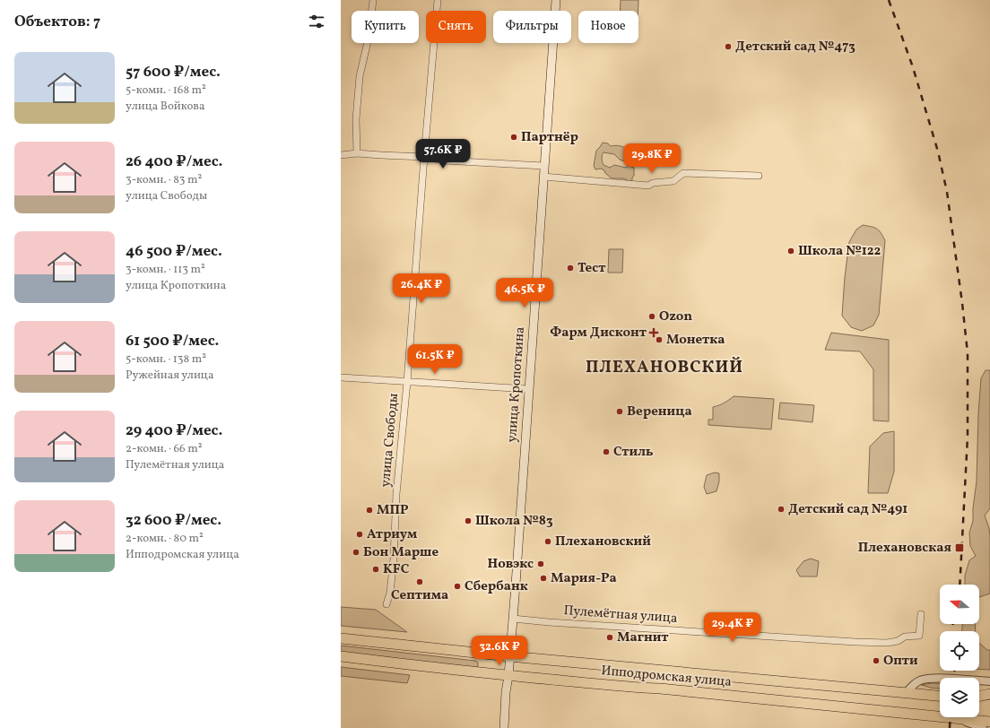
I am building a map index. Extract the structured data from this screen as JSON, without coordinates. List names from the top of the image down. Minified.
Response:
{"streets":{"highway":["Ипподромская улица"],"main road":["улица Кропоткина"],"street":["улица Свободы","Пулемётная улица"]},"crossings":[["улица Кропоткина","Пулемётная улица"],["улица Кропоткина","Ипподромская улица"]],"districts":["ПЛЕХАНОВСКИЙ"],"places":{"other":["Детский сад №473","Партнёр","Школа №122","Тест","Ozon","Монетка","Вереница","Стиль","Детский сад №491","МПР","Школа №83","Атриум","Плехановский","Бон Марше","Новэкс","KFC","Мария-Ра","Септима","Сбербанк","Магнит","Опти"],"health":["Фарм Дисконт"],"transit":["Плехановская"]},"north":"left","page":{"heading":"Объектов: 7","chip":["Купить","Снять","Фильтры","Новое"],"list":[{"name":"57 600 ₽/мес.","note":"5-комн. · 168 m² · улица Войкова"},{"name":"26 400 ₽/мес.","note":"3-комн. · 83 m² · улица Свободы"},{"name":"46 500 ₽/мес.","note":"3-комн. · 113 m² · улица Кропоткина"},{"name":"61 500 ₽/мес.","note":"5-комн. · 138 m² · Ружейная улица"},{"name":"29 400 ₽/мес.","note":"2-комн. · 66 m² · Пулемётная улица"},{"name":"32 600 ₽/мес.","note":"2-комн. · 80 m² · Ипподромская улица"}],"price":["57.6K ₽","29.8K ₽","26.4K ₽","46.5K ₽","61.5K ₽","29.4K ₽","32.6K ₽"]}}
